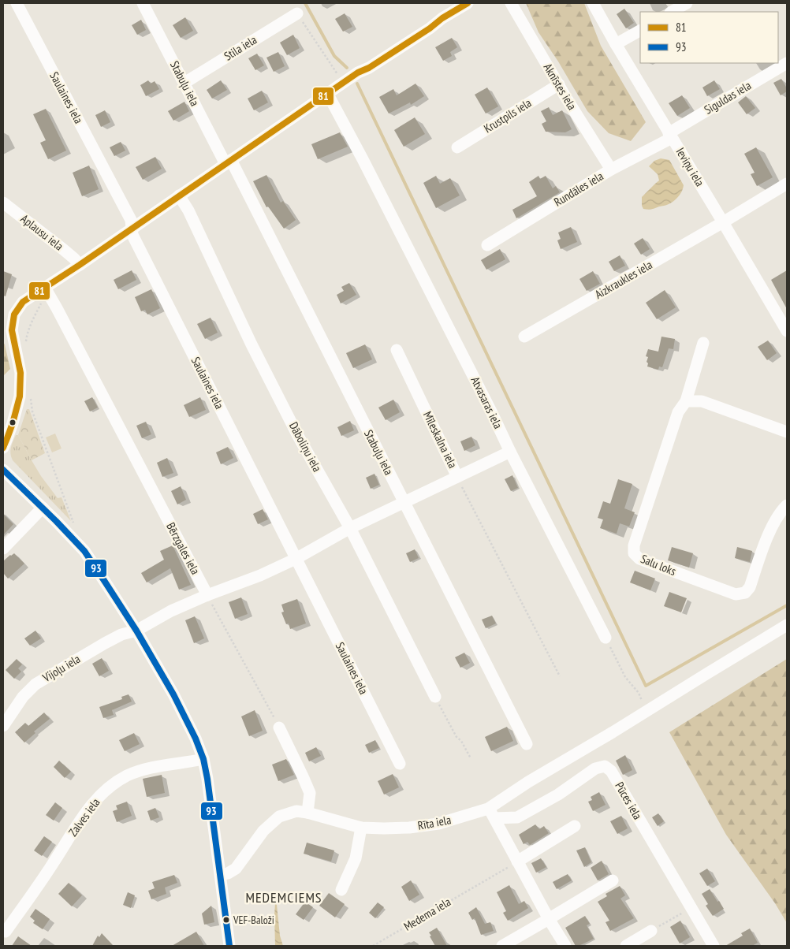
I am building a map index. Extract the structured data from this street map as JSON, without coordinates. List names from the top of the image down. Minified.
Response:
{"streets":{"street":["Stila iela","Stabuļu iela","Aknīstes iela","Saulaines iela","Siguldas iela","Krustpils iela","Ieviņu iela","Rundāles iela","Aplausu iela","Aizkraukles iela","Atvasaras iela","Mīleskalna iela","Dāboliņu iela","Bērzgales iela","Salu loks","Vijoļu iela","Pūces iela","Zalves iela","Rīta iela"],"path":["Medema iela"]},"crossings":[["Stila iela","Stabuļu iela"],["Stabuļu iela","Vijoļu iela"],["Aknīstes iela","Krustpils iela"],["Aknīstes iela","Rundāles iela"],["Saulaines iela","Vijoļu iela"],["Siguldas iela","Ieviņu iela"],["Siguldas iela","Rundāles iela"],["Ieviņu iela","Rundāles iela"],["Ieviņu iela","Aizkraukles iela"],["Atvasaras iela","Mīleskalna iela"],["Mīleskalna iela","Vijoļu iela"],["Dāboliņu iela","Vijoļu iela"],["Bērzgales iela","Vijoļu iela"],["Pūces iela","Rīta iela"]],"districts":["MEDEMCIEMS"],"places":["VEF-Baloži"],"lines":["transit line 81","transit line 93"],"legend":["81","93"]}
